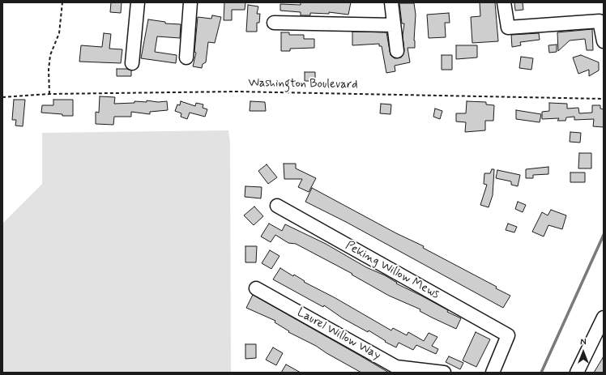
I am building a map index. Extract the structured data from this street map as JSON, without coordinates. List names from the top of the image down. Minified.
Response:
{"streets":{"street":["Peking Willow Mews","Laurel Willow Way"],"path":["Washington Boulevard"]},"north":"top"}
